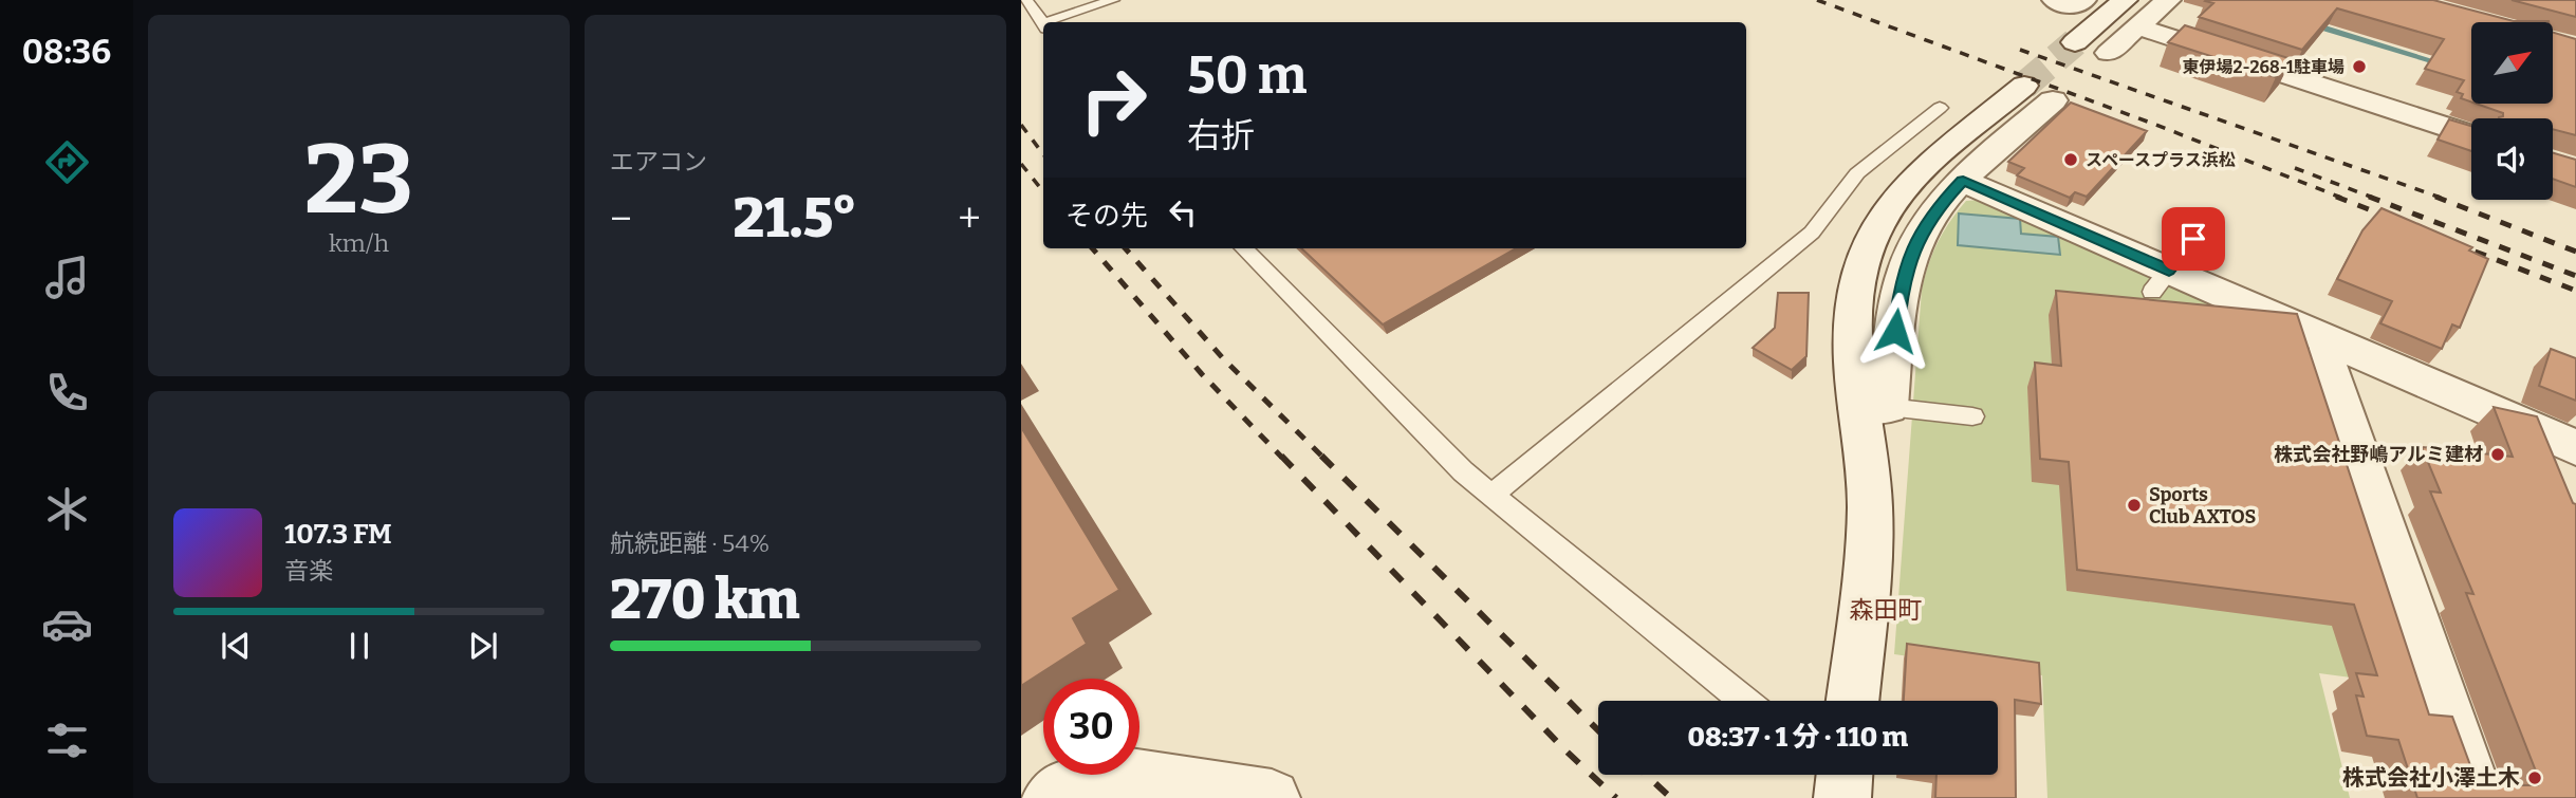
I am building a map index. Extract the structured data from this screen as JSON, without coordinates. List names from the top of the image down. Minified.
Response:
{"districts":["森田町"],"places":["東伊場2-268-1駐車場","スペースプラス浜松","株式会社野嶋アルミ建材","Sports Club AXTOS","株式会社小澤土木"],"north":"top right","page":{"tabs":"08:36","tile":[["23","km/h"],"エアコン",["航続距離 · 54%","270 km"]],"turn":["50 m","右折"],"then":"その先","heat":["−","21.5°","+"],"song":["107.3 FM","音楽"],"limit":"30","trip":"08:37 · 1 分 · 110 m"}}
